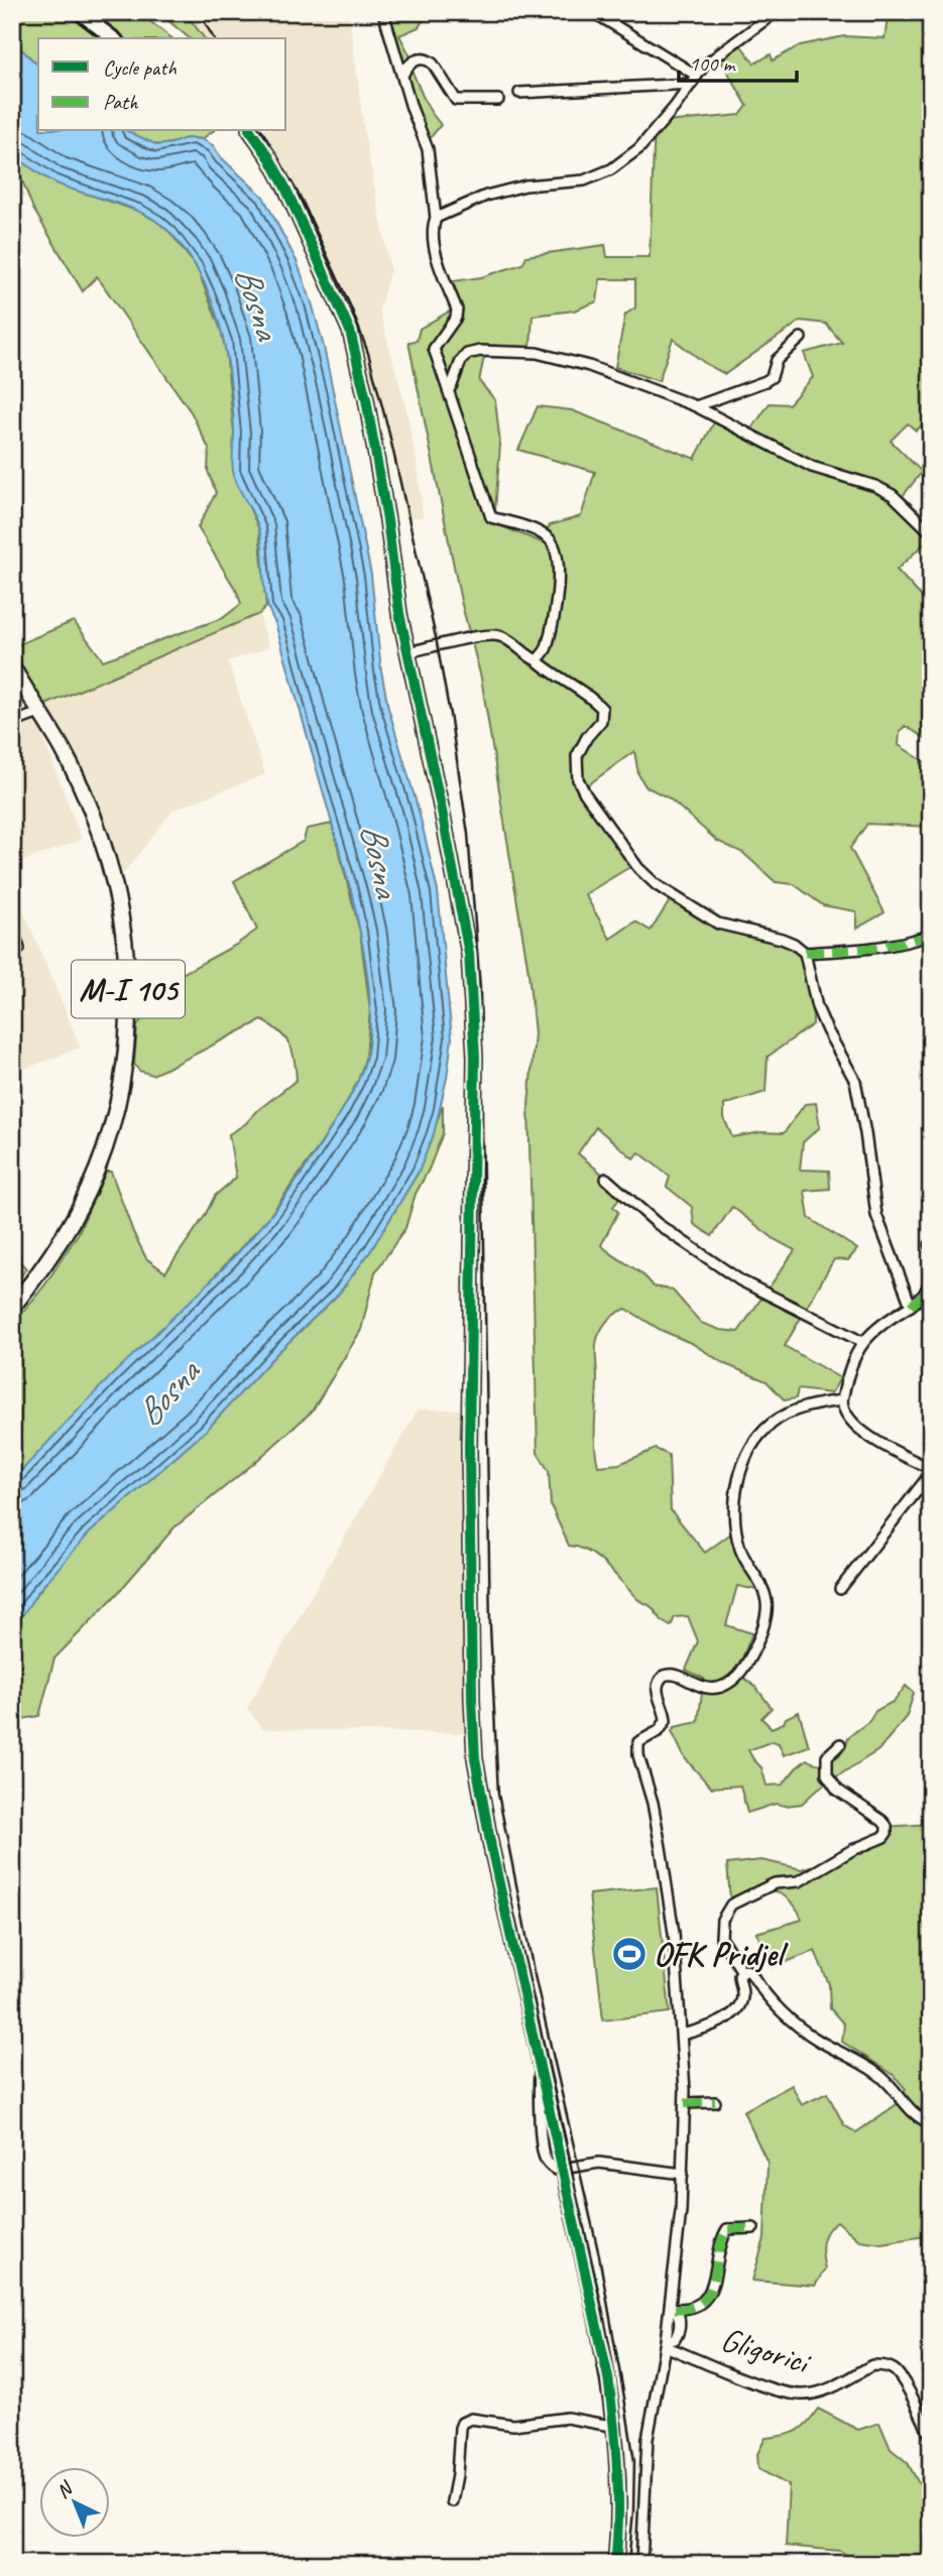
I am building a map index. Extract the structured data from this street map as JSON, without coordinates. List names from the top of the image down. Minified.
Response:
{"streets":{"main road":["M-I 105"],"street":["Gligorici"]},"water":["Bosna"],"places":{"sports":["OFK Pridjel"]},"legend":["Cycle path","Path"],"scale_bar":"100 m","north":"top left"}
